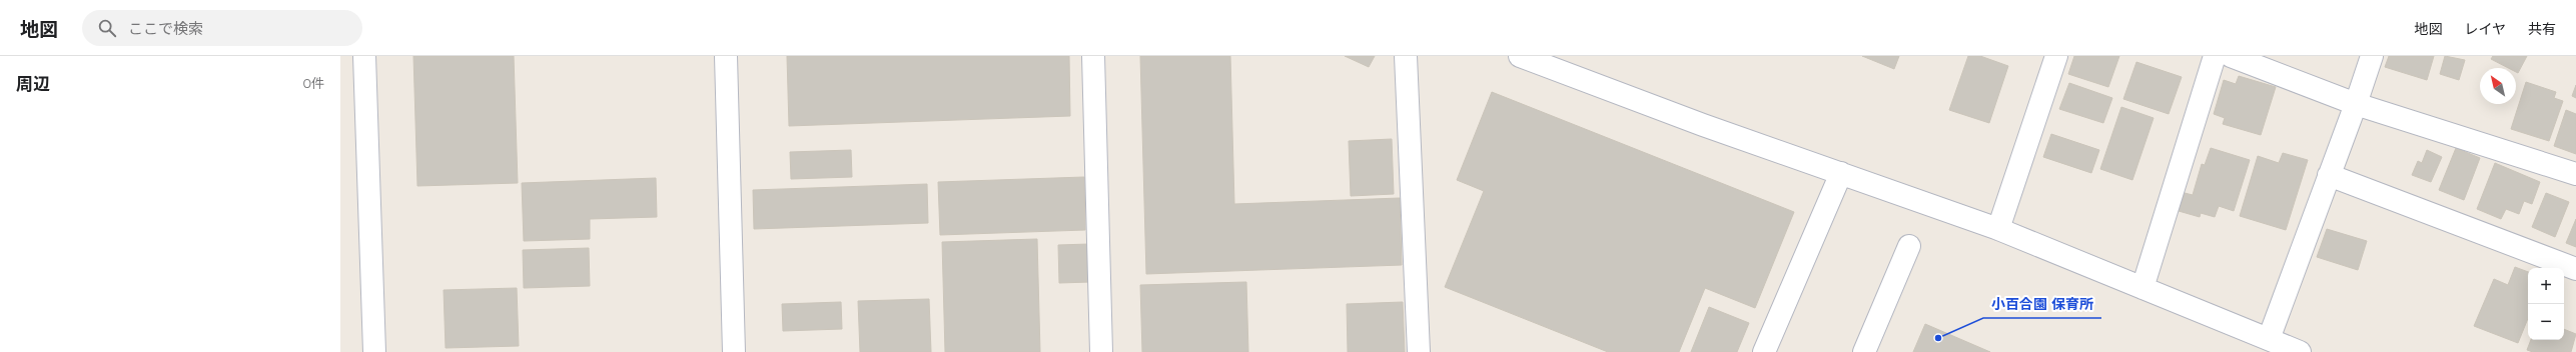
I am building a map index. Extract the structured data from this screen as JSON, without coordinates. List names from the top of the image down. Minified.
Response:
{"places":["小百合園 保育所"],"north":"top left","page":{"header":"地図","search":"ここで検索","nav":["地図","レイヤ","共有"],"heading":["周辺","0件"],"map_buttons":["+","−"]}}
